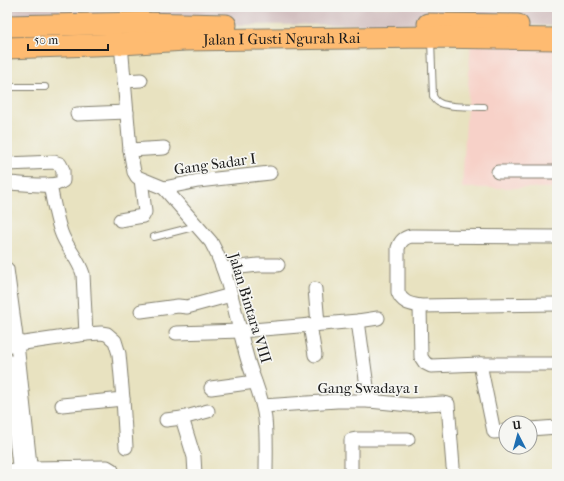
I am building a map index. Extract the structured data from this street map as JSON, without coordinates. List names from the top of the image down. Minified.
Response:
{"streets":{"main road":["Jalan I Gusti Ngurah Rai"],"street":["Gang Sadar I","Jalan Bintara VIII","Gang Swadaya 1"]},"crossings":[["Gang Sadar I","Jalan Bintara VIII"],["Jalan Bintara VIII","Gang Swadaya 1"]],"scale_bar":"50 m","north":"top"}
